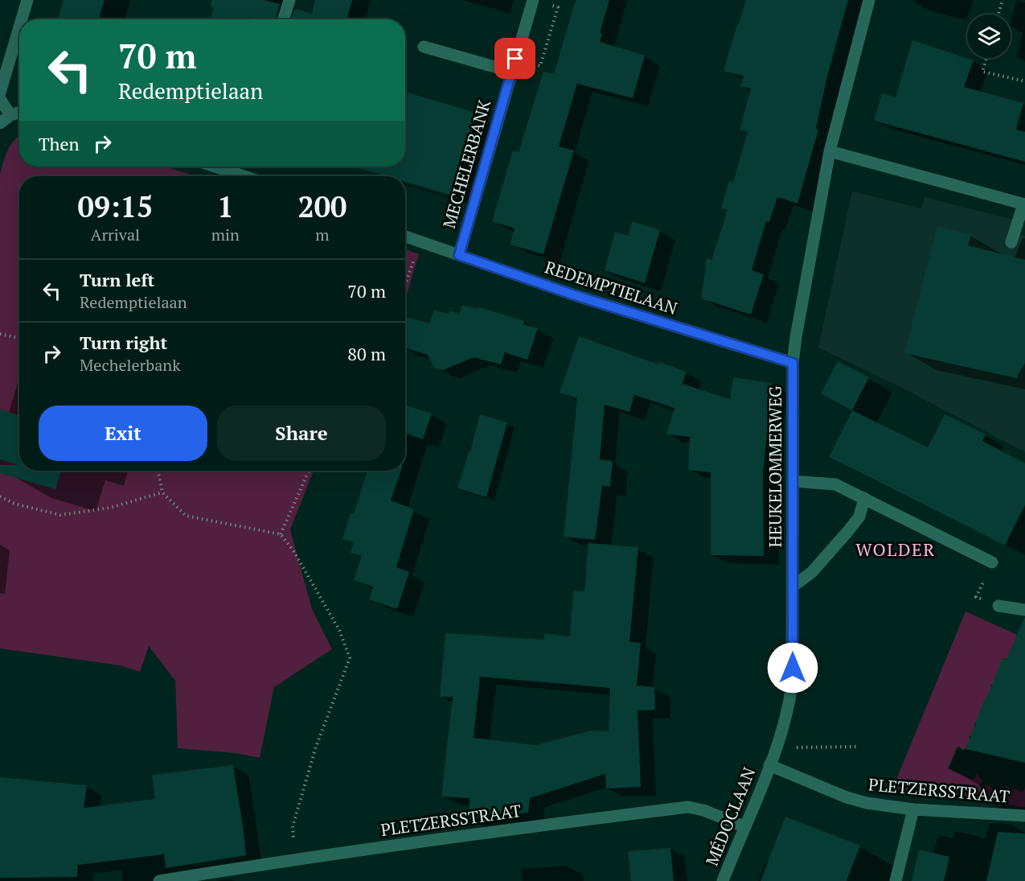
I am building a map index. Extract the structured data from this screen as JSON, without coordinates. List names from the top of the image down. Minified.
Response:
{"streets":{"street":["MECHELERBANK","REDEMPTIELAAN","HEUKELOMMERWEG","PLETZERSSTRAAT","MÉDOCLAAN"]},"crossings":[["MECHELERBANK","REDEMPTIELAAN"],["REDEMPTIELAAN","HEUKELOMMERWEG"],["HEUKELOMMERWEG","PLETZERSSTRAAT"],["HEUKELOMMERWEG","MÉDOCLAAN"],["PLETZERSSTRAAT","MÉDOCLAAN"]],"districts":["WOLDER"],"page":{"turn":["70 m","Redemptielaan"],"then":"Then","eta":["09:15","Arrival","1","min","200","m"],"list":[{"name":"Turn left","note":"Redemptielaan","value":"70 m"},{"name":"Turn right","note":"Mechelerbank","value":"80 m"}],"buttons":["Exit","Share"]}}
